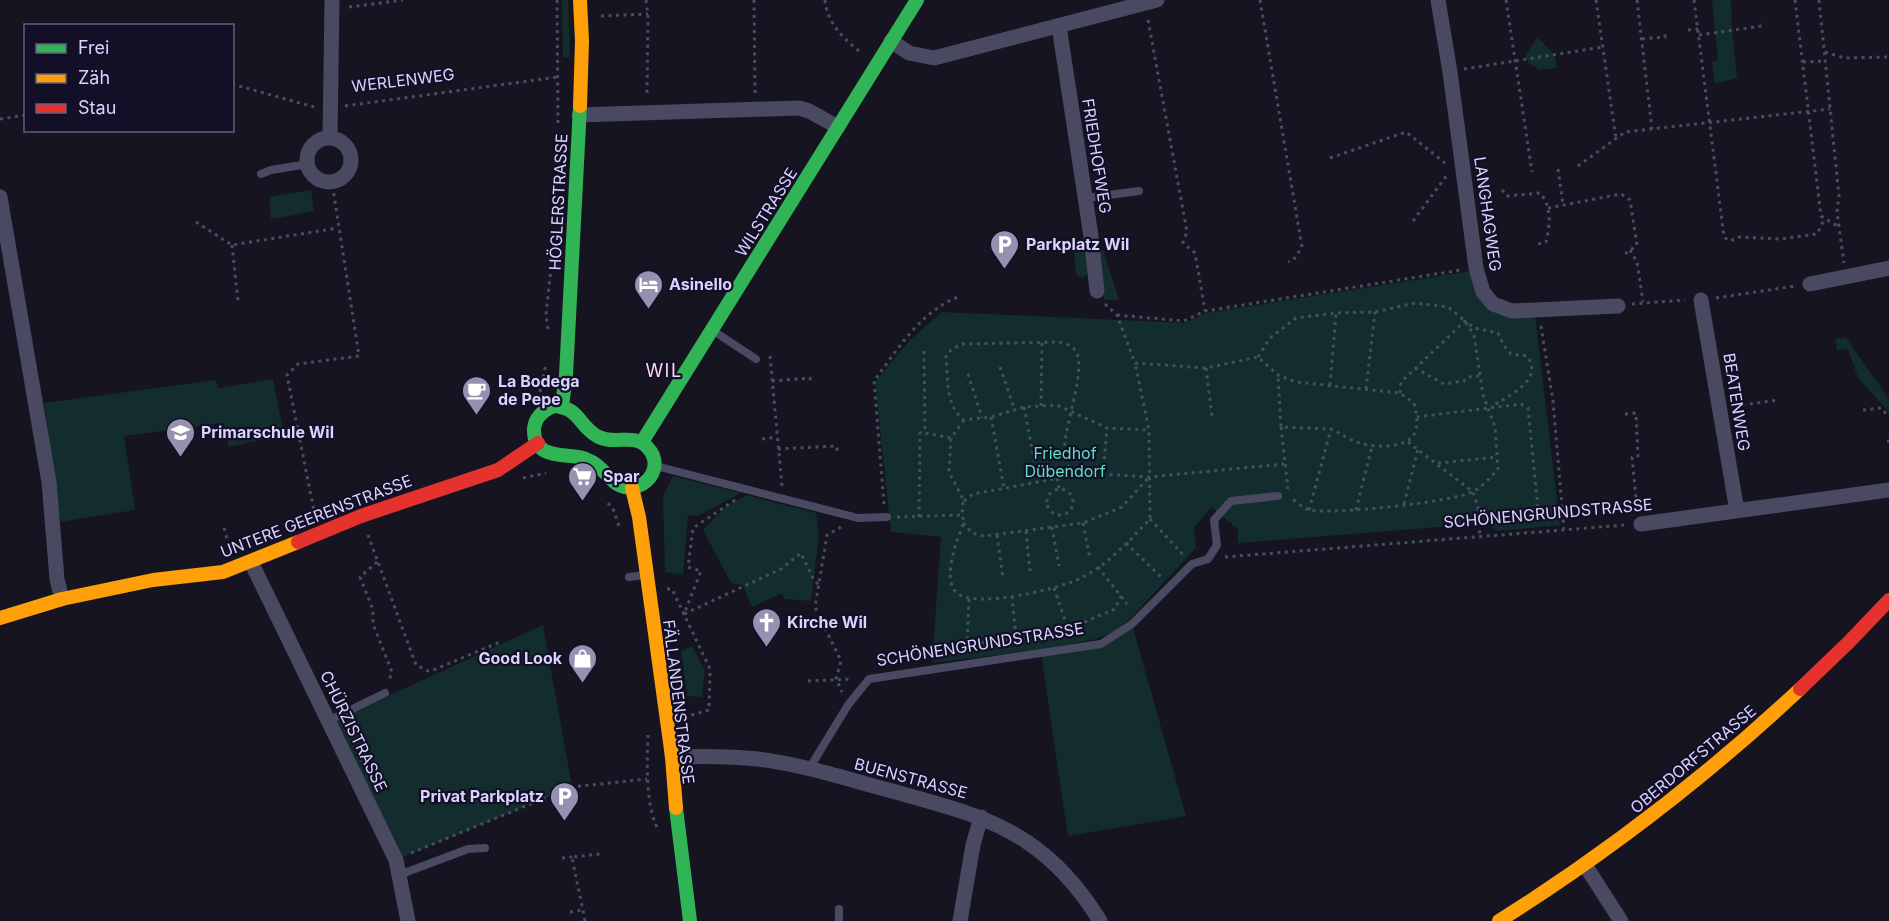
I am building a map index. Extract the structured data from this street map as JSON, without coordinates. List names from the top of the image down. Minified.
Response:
{"streets":{"street":["FRIEDHOFWEG","HÖGLERSTRASSE","WILSTRASSE","LANGHAGWEG","BEATENWEG","SCHÖNENGRUNDSTRASSE","UNTERE GEERENSTRASSE","FÄLLANDENSTRASSE","CHÜRZISTRASSE","OBERDORFSTRASSE","BUENSTRASSE"],"path":["WERLENWEG"]},"crossings":[["BEATENWEG","SCHÖNENGRUNDSTRASSE"],["SCHÖNENGRUNDSTRASSE","BUENSTRASSE"],["UNTERE GEERENSTRASSE","CHÜRZISTRASSE"],["FÄLLANDENSTRASSE","BUENSTRASSE"]],"districts":["WIL"],"parks":["Friedhof Dübendorf"],"places":{"parking":["Parkplatz Wil","Privat Parkplatz"],"hotel":["Asinello"],"cafe":["La Bodega de Pepe"],"school or university":["Primarschule Wil"],"supermarket":["Spar"],"church":["Kirche Wil"],"shop":["Good Look"]},"legend":["Frei","Zäh","Stau"]}
